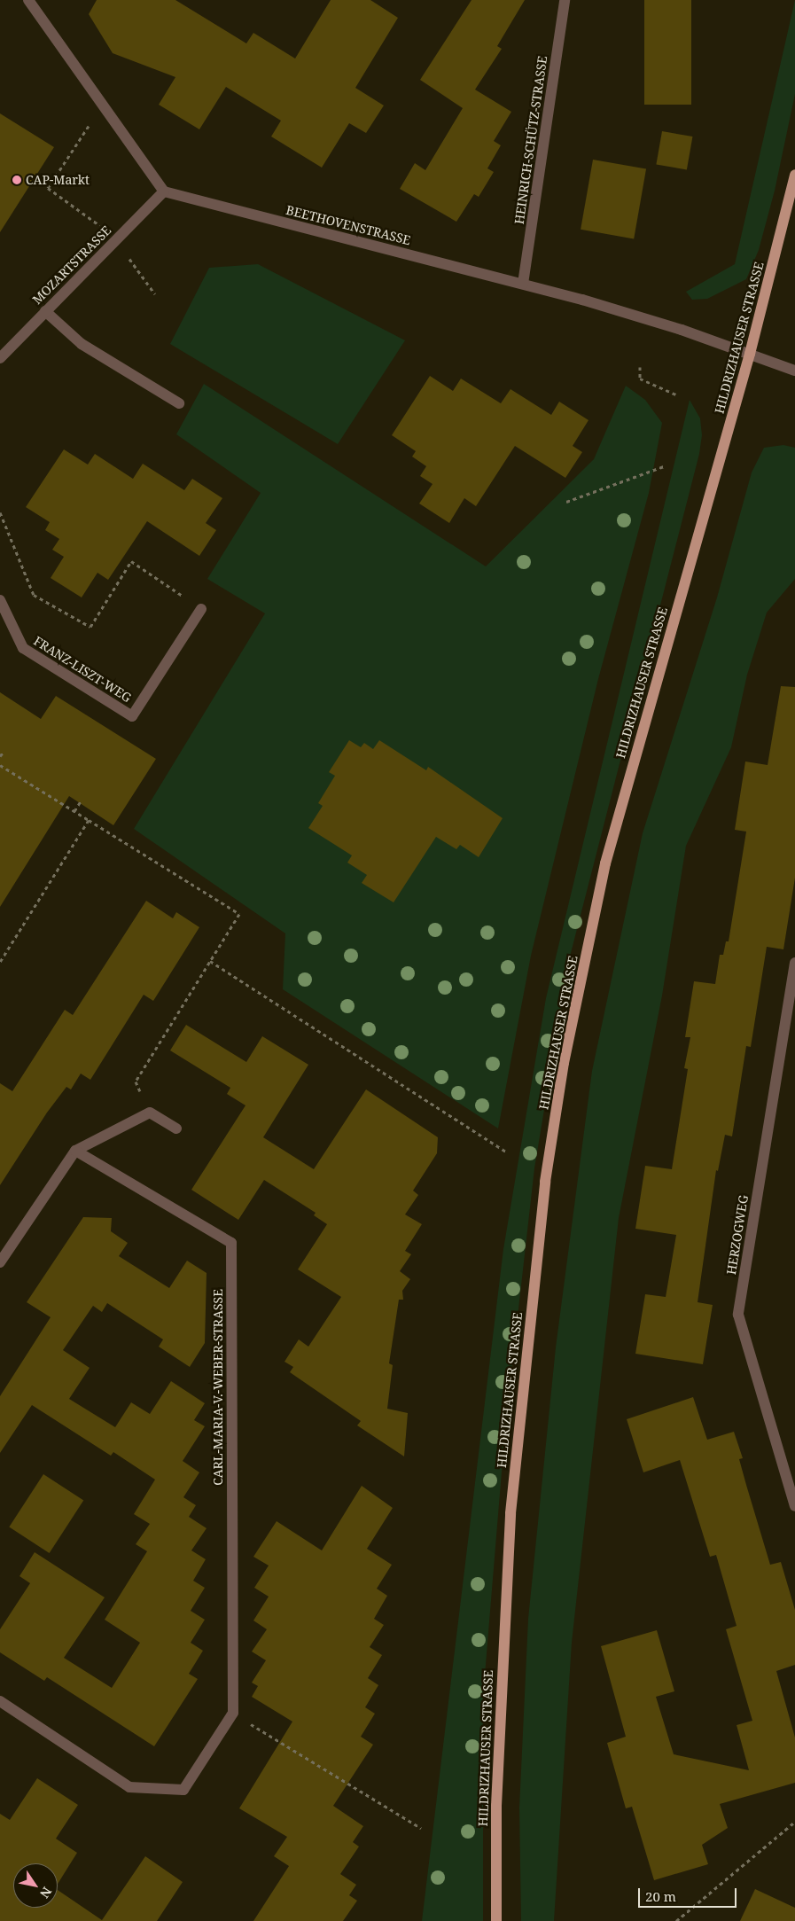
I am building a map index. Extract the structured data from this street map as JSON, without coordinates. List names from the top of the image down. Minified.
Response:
{"streets":{"main road":["HILDRIZHAUSER STRASSE"],"street":["HEINRICH-SCHÜTZ-STRASSE","BEETHOVENSTRASSE","MOZARTSTRASSE","FRANZ-LISZT-WEG","HERZOGWEG","CARL-MARIA-V.-WEBER-STRASSE"]},"crossings":[["HEINRICH-SCHÜTZ-STRASSE","BEETHOVENSTRASSE"],["BEETHOVENSTRASSE","MOZARTSTRASSE"],["BEETHOVENSTRASSE","HILDRIZHAUSER STRASSE"]],"places":["CAP-Markt"],"scale_bar":"20 m","north":"bottom right"}
